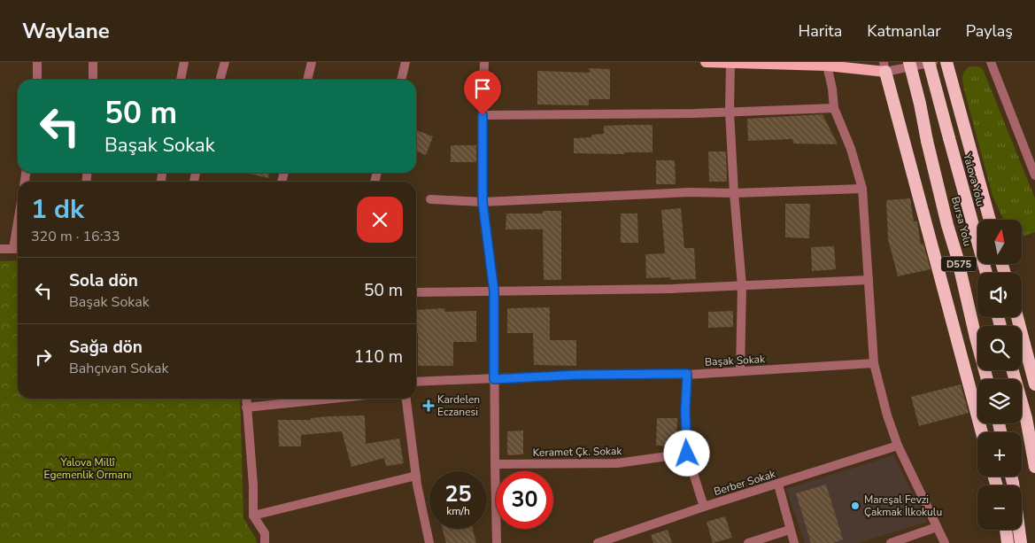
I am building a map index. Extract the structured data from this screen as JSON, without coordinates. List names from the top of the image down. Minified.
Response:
{"streets":{"highway":["Yalova Yolu","Bursa Yolu","D575"],"street":["Başak Sokak","Keramet Çk. Sokak","Berber Sokak"]},"parks":["Yalova Millî Egemenlik Ormanı"],"places":{"health":["Kardelen Eczanesi"],"other":["Mareşal Fevzi Çakmak İlkokulu"]},"north":"top","page":{"header":"Waylane","nav":["Harita","Katmanlar","Paylaş"],"turn":["50 m","Başak Sokak"],"heading":["1 dk","320 m · 16:33"],"map_buttons":["+","−"],"list":[{"name":"Sola dön","note":"Başak Sokak","value":"50 m"},{"name":"Sağa dön","note":"Bahçıvan Sokak","value":"110 m"}],"speed":"25 km/h","limit":"30"}}
